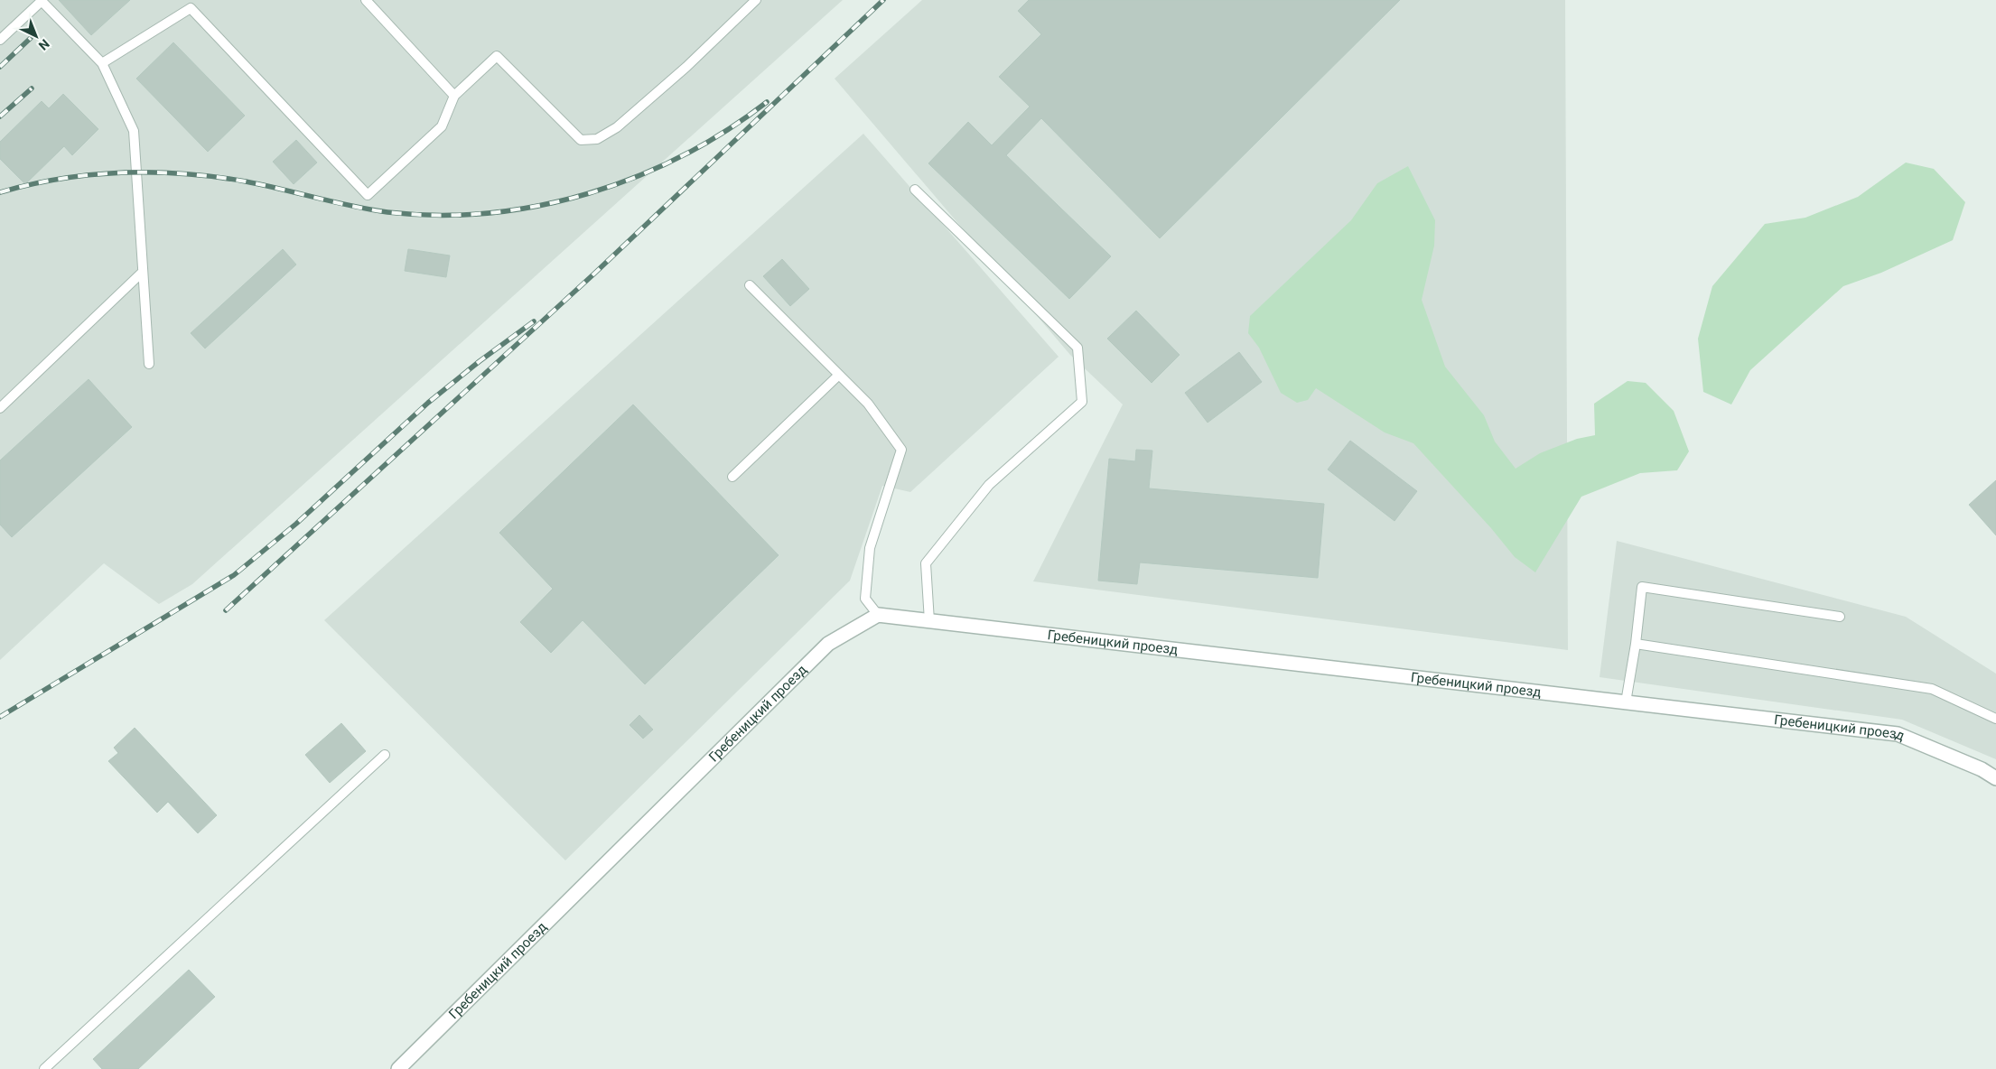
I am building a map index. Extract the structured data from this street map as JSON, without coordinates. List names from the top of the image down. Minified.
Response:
{"streets":{"street":["Гребеницкий проезд"]},"north":"bottom right"}
